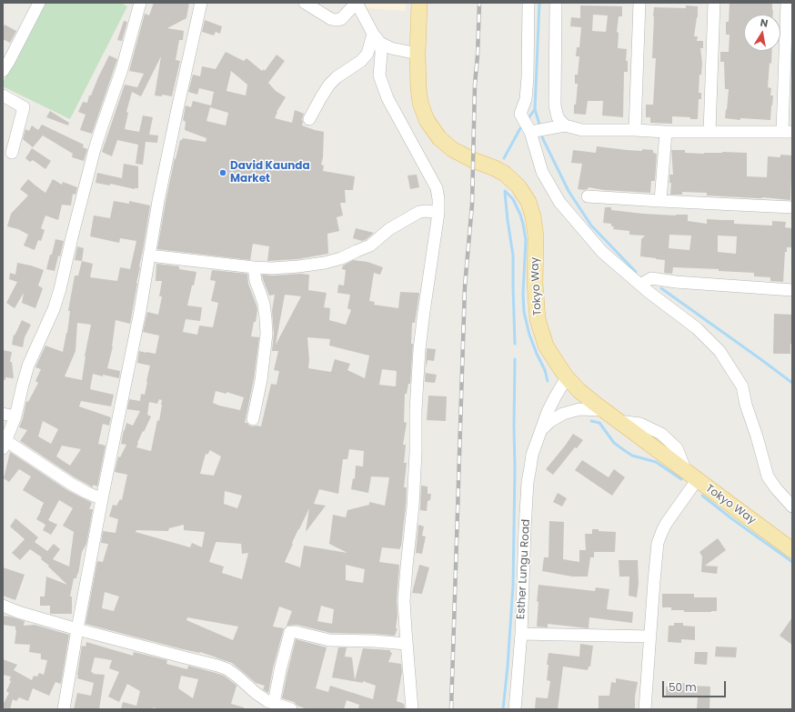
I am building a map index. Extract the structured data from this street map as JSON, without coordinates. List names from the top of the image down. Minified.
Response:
{"streets":{"main road":["Tokyo Way"],"street":["Esther Lungu Road"]},"crossings":[["Tokyo Way","Esther Lungu Road"]],"places":["David Kaunda Market"],"scale_bar":"50 m","north":"top"}
